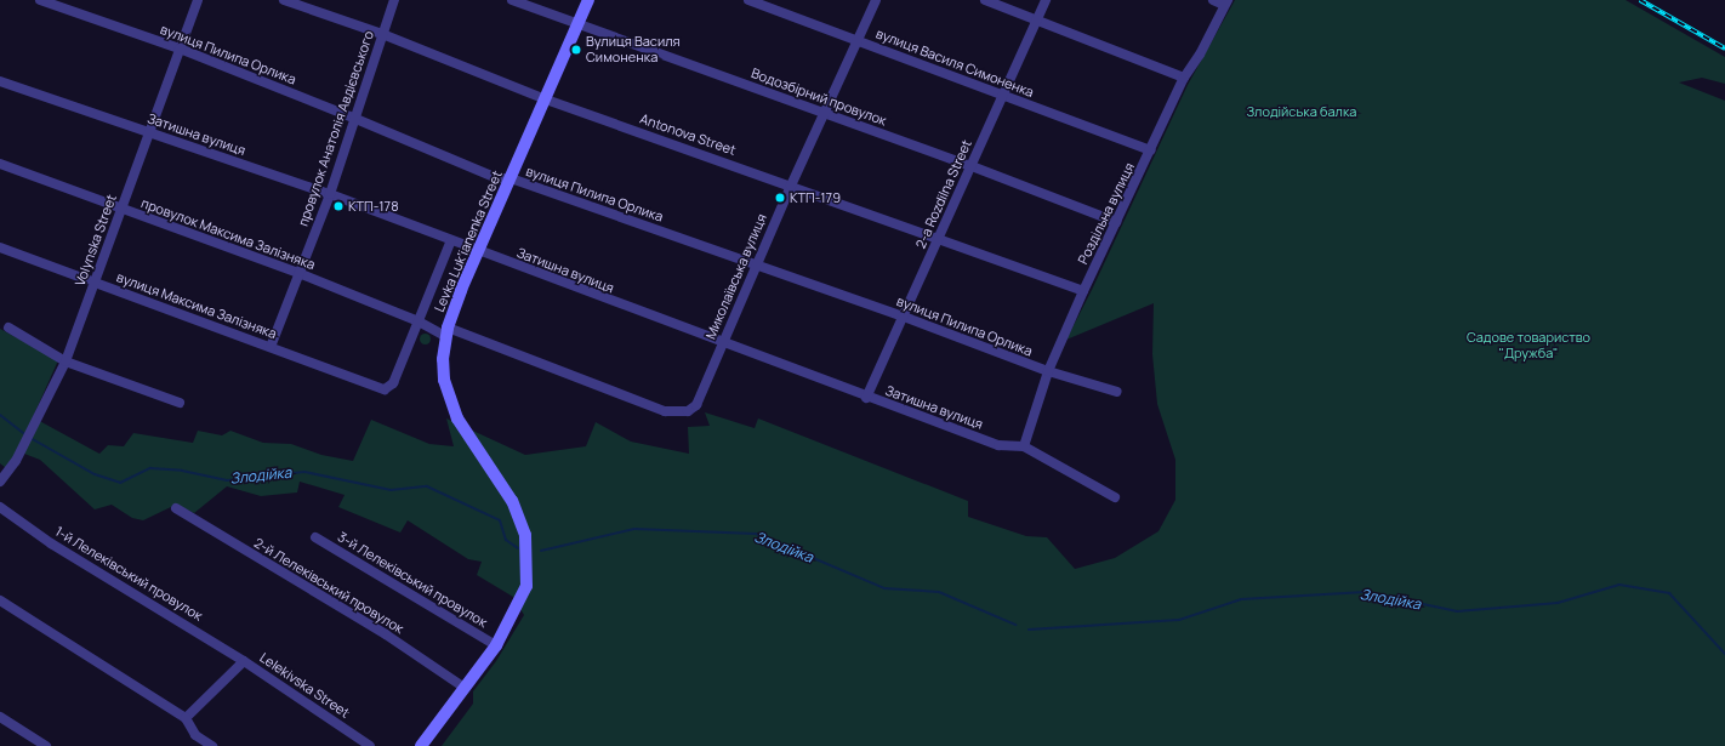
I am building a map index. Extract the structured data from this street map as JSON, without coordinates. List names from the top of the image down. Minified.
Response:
{"streets":{"street":["вулиця Пилипа Орлика","вулиця Василя Симоненка","Водозбірний провулок","провулок Анатолія Авдієвського","Затишна вулиця","Antonova Street","2-a Rozdilna Street","Роздільна вулиця","провулок Максима Залізняка","Volynska Street","Levka Lukʼianenka Street","Миколаївська вулиця","вулиця Максима Залізняка","1-й Лелеківський провулок","3-й Лелеківський провулок","2-й Лелеківський провулок","Lelekivska Street"]},"crossings":[["вулиця Пилипа Орлика","провулок Анатолія Авдієвського"],["вулиця Пилипа Орлика","2-a Rozdilna Street"],["вулиця Пилипа Орлика","Роздільна вулиця"],["вулиця Пилипа Орлика","Volynska Street"],["вулиця Пилипа Орлика","Levka Lukʼianenka Street"],["вулиця Пилипа Орлика","Миколаївська вулиця"],["вулиця Василя Симоненка","2-a Rozdilna Street"],["вулиця Василя Симоненка","Роздільна вулиця"],["вулиця Василя Симоненка","Миколаївська вулиця"],["Водозбірний провулок","2-a Rozdilna Street"],["Водозбірний провулок","Роздільна вулиця"],["Водозбірний провулок","Levka Lukʼianenka Street"],["Водозбірний провулок","Миколаївська вулиця"],["провулок Анатолія Авдієвського","Затишна вулиця"],["провулок Анатолія Авдієвського","Antonova Street"],["провулок Анатолія Авдієвського","провулок Максима Залізняка"],["провулок Анатолія Авдієвського","вулиця Максима Залізняка"],["Затишна вулиця","2-a Rozdilna Street"],["Затишна вулиця","Роздільна вулиця"],["Затишна вулиця","Volynska Street"],["Затишна вулиця","Levka Lukʼianenka Street"],["Затишна вулиця","Миколаївська вулиця"],["Antonova Street","2-a Rozdilna Street"],["Antonova Street","Роздільна вулиця"],["Antonova Street","Levka Lukʼianenka Street"],["Antonova Street","Миколаївська вулиця"],["провулок Максима Залізняка","Volynska Street"],["провулок Максима Залізняка","Levka Lukʼianenka Street"],["провулок Максима Залізняка","Миколаївська вулиця"],["провулок Максима Залізняка","вулиця Максима Залізняка"],["Volynska Street","вулиця Максима Залізняка"],["Levka Lukʼianenka Street","3-й Лелеківський провулок"],["Levka Lukʼianenka Street","2-й Лелеківський провулок"],["1-й Лелеківський провулок","Lelekivska Street"]],"water":["Злодійка"],"parks":["Злодійська балка","Садове товариство \"Дружба\""],"places":["Вулиця Василя Симоненка","КТП-179","КТП-178"]}
